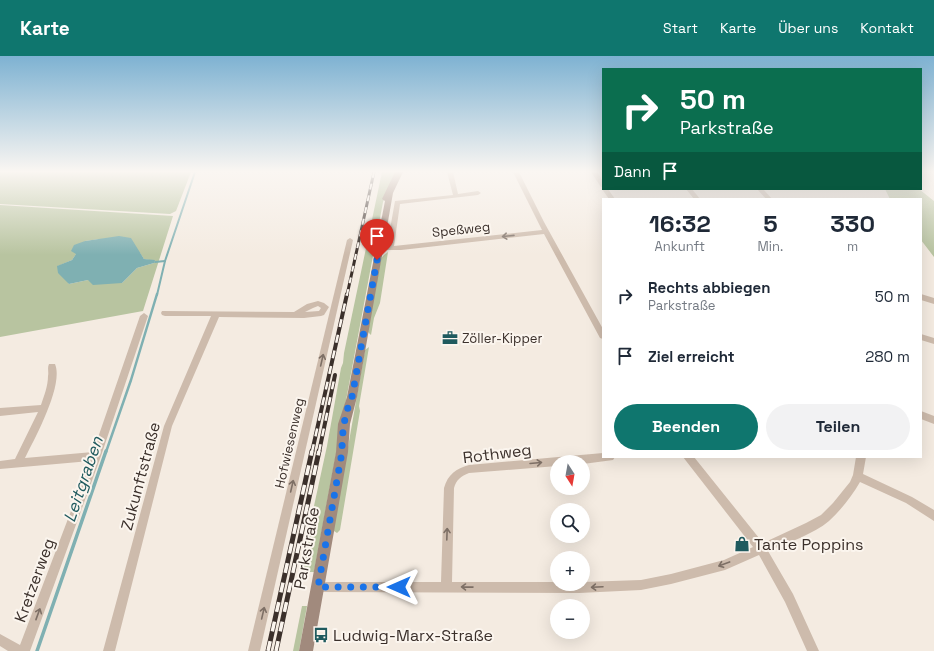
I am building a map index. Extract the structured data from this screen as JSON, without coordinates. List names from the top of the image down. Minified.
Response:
{"streets":{"main road":["Parkstraße"],"street":["Speßweg","Hofwiesenweg","Rothweg","Zukunftstraße","Kretzerweg"]},"crossings":[["Speßweg","Parkstraße"]],"one_way":["Speßweg","Hofwiesenweg","Kretzerweg"],"water":["Leitgraben"],"places":{"office":["Zöller-Kipper"],"shop":["Tante Poppins"],"bus stop":["Ludwig-Marx-Straße"]},"north":"bottom","page":{"header":"Karte","nav":["Start","Karte","Über uns","Kontakt"],"turn":["50 m","Parkstraße"],"then":"Dann","eta":["16:32","Ankunft","5","Min.","330","m"],"list":[{"name":"Rechts abbiegen","note":"Parkstraße","value":"50 m"},{"name":"Ziel erreicht","value":"280 m"}],"buttons":["Beenden","Teilen"],"map_buttons":["+","−"]}}
